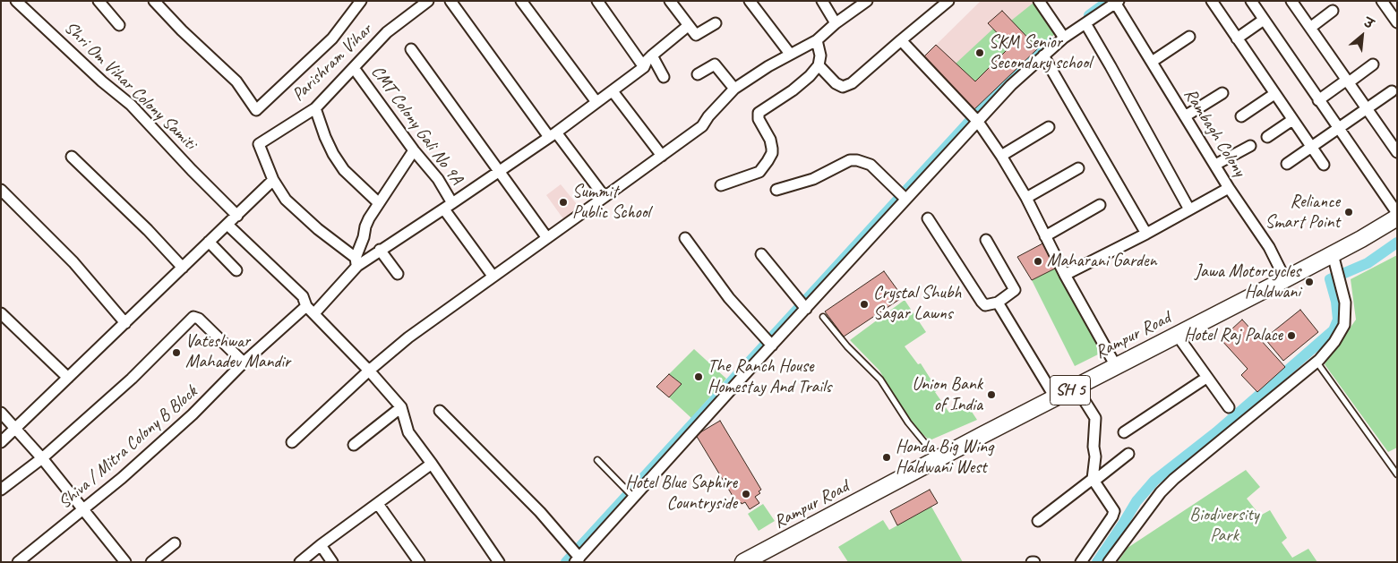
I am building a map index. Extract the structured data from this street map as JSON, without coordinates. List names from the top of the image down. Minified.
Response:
{"streets":{"main road":["Rampur Road","SH 5"],"street":["Parishram Vihar","Shri Om Vihar Colony Samiti","CMT Colony Gali No 9A","Rambagh Colony","Shiva / Mitra Colony B Block"]},"crossings":[["Parishram Vihar","CMT Colony Gali No 9A"],["Rambagh Colony","Rampur Road"]],"parks":["Biodiversity Park"],"places":["SKM Senior Secondary school","Summit Public School","Reliance Smart Point","Maharani Garden","Jawa Motorcycles Haldwani","Crystal Shubh Sagar Lawns","Hotel Raj Palace","Vateshwar Mahadev Mandir","The Ranch House Homestay And Trails","Union Bank of India","Honda Big Wing Haldwani West","Hotel Blue Saphire Countryside"],"north":"top right"}
